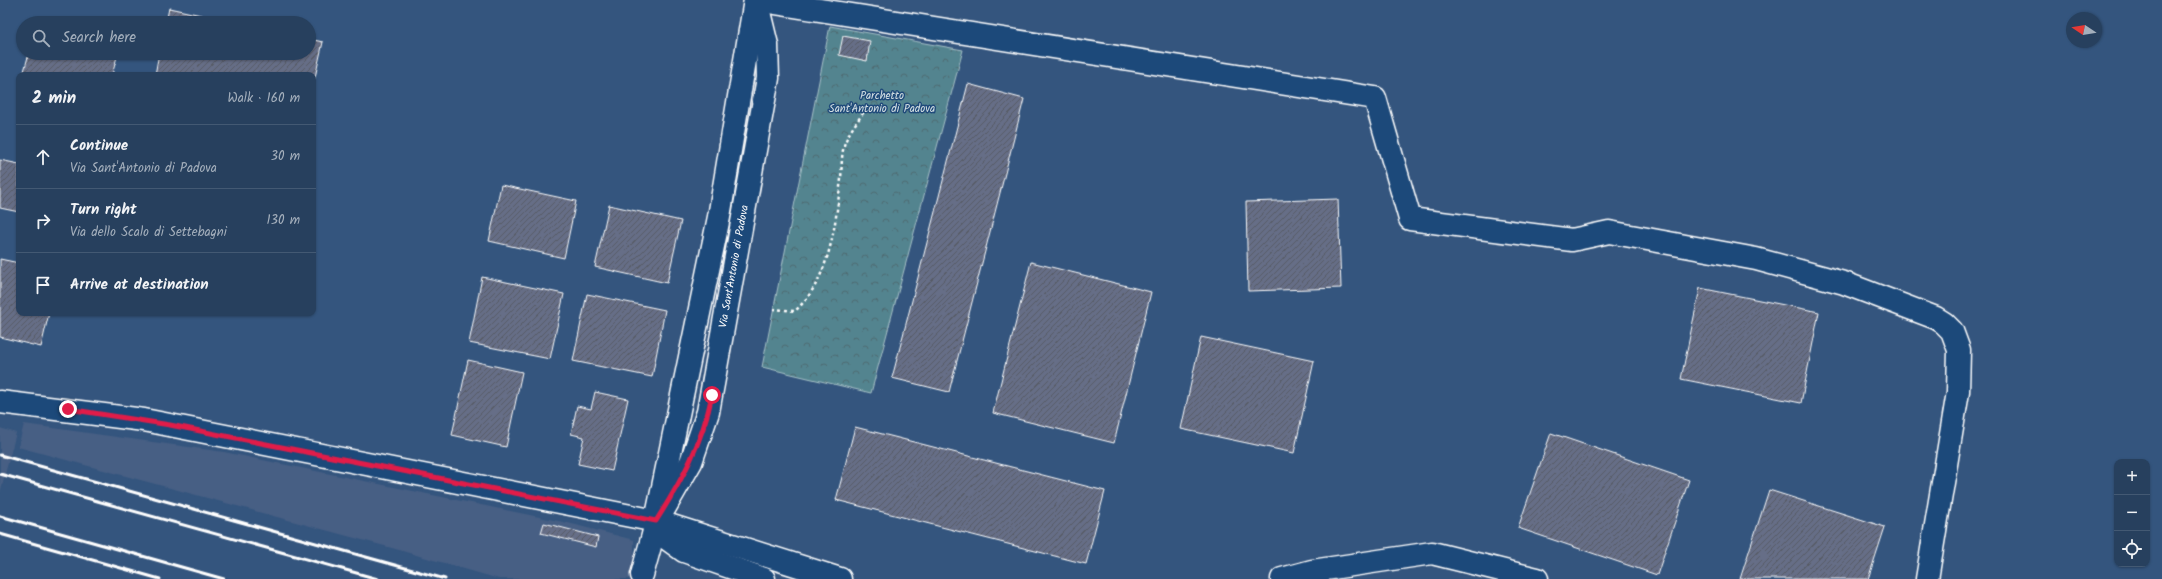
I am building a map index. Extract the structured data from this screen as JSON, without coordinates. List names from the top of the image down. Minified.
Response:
{"streets":{"street":["Via Sant'Antonio di Padova"]},"parks":["Parchetto Sant'Antonio di Padova"],"north":"left","page":{"search":"Search here","heading":["2 min","Walk · 160 m"],"list":[["Continue","Via Sant'Antonio di Padova","30 m"],["Turn right","Via dello Scalo di Settebagni","130 m"],"Arrive at destination"],"map_buttons":["+","−"]}}
